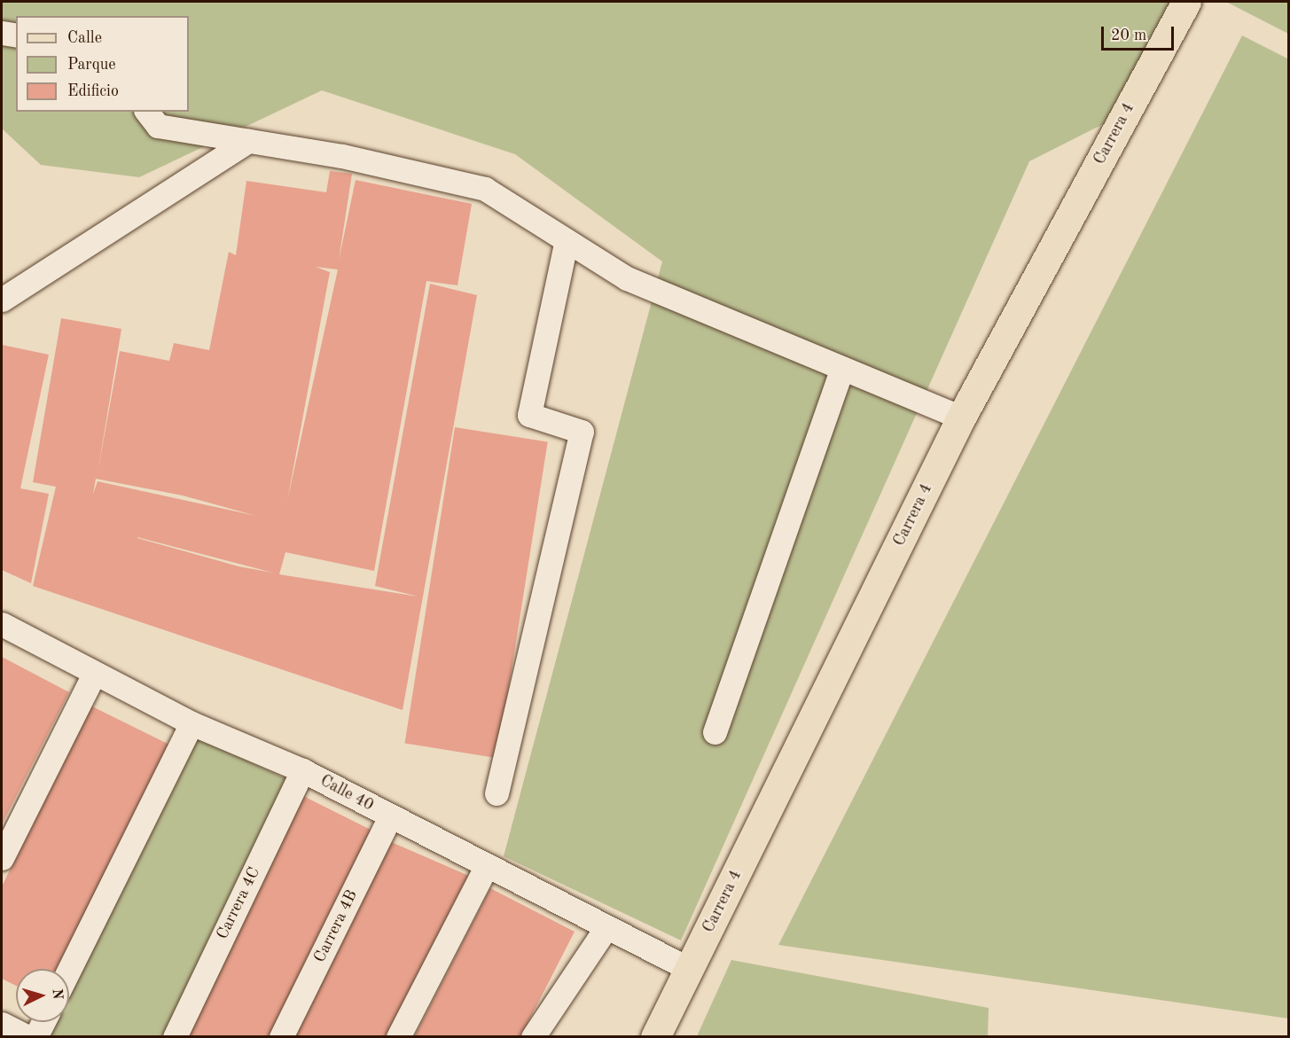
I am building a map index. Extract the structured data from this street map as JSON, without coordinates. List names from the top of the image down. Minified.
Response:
{"streets":{"main road":["Carrera 4"],"street":["Calle 40","Carrera 4C","Carrera 4B"]},"crossings":[["Carrera 4","Calle 40"],["Calle 40","Carrera 4C"],["Calle 40","Carrera 4B"]],"legend":["Calle","Parque","Edificio"],"scale_bar":"20 m","north":"right"}
